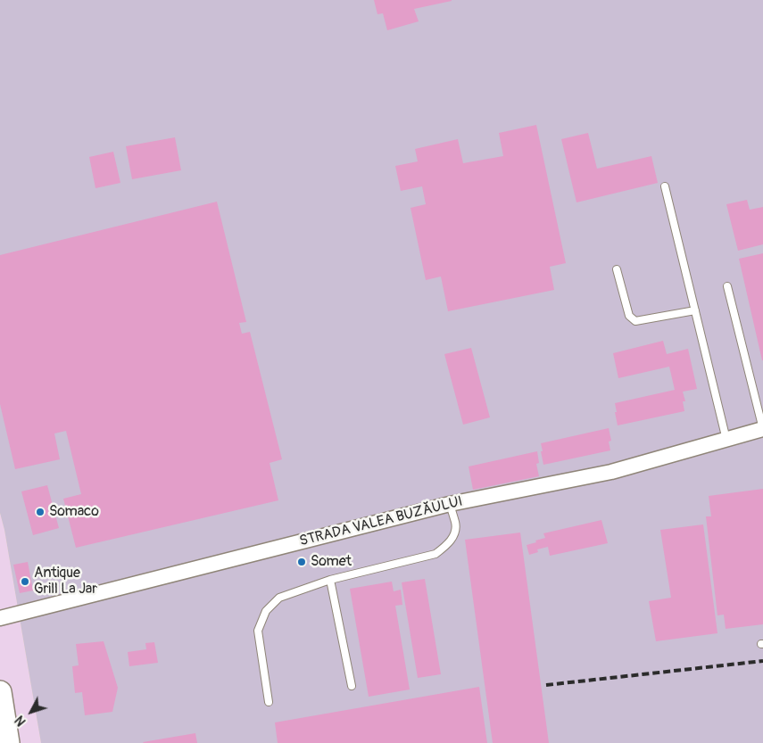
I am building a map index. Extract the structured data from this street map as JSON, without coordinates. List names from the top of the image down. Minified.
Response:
{"streets":{"street":["STRADA VALEA BUZĂULUI"]},"places":["Somaco","Somet","Antique Grill La Jar"],"north":"bottom left"}
